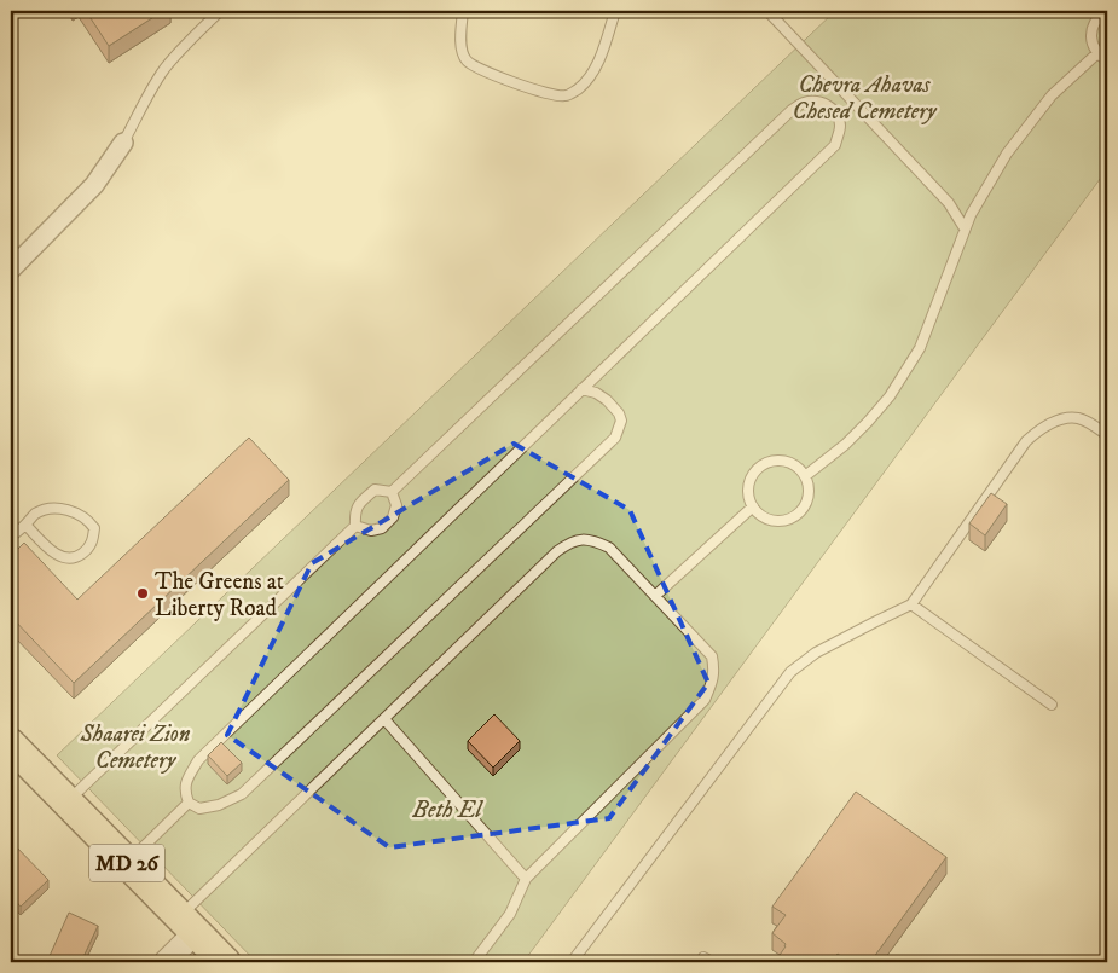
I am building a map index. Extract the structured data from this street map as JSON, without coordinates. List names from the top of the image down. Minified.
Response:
{"streets":{"main road":["MD 26"]},"parks":["Chevra Ahavas Chesed Cemetery","Shaarei Zion Cemetery","Beth El"],"places":["The Greens at Liberty Road"]}
